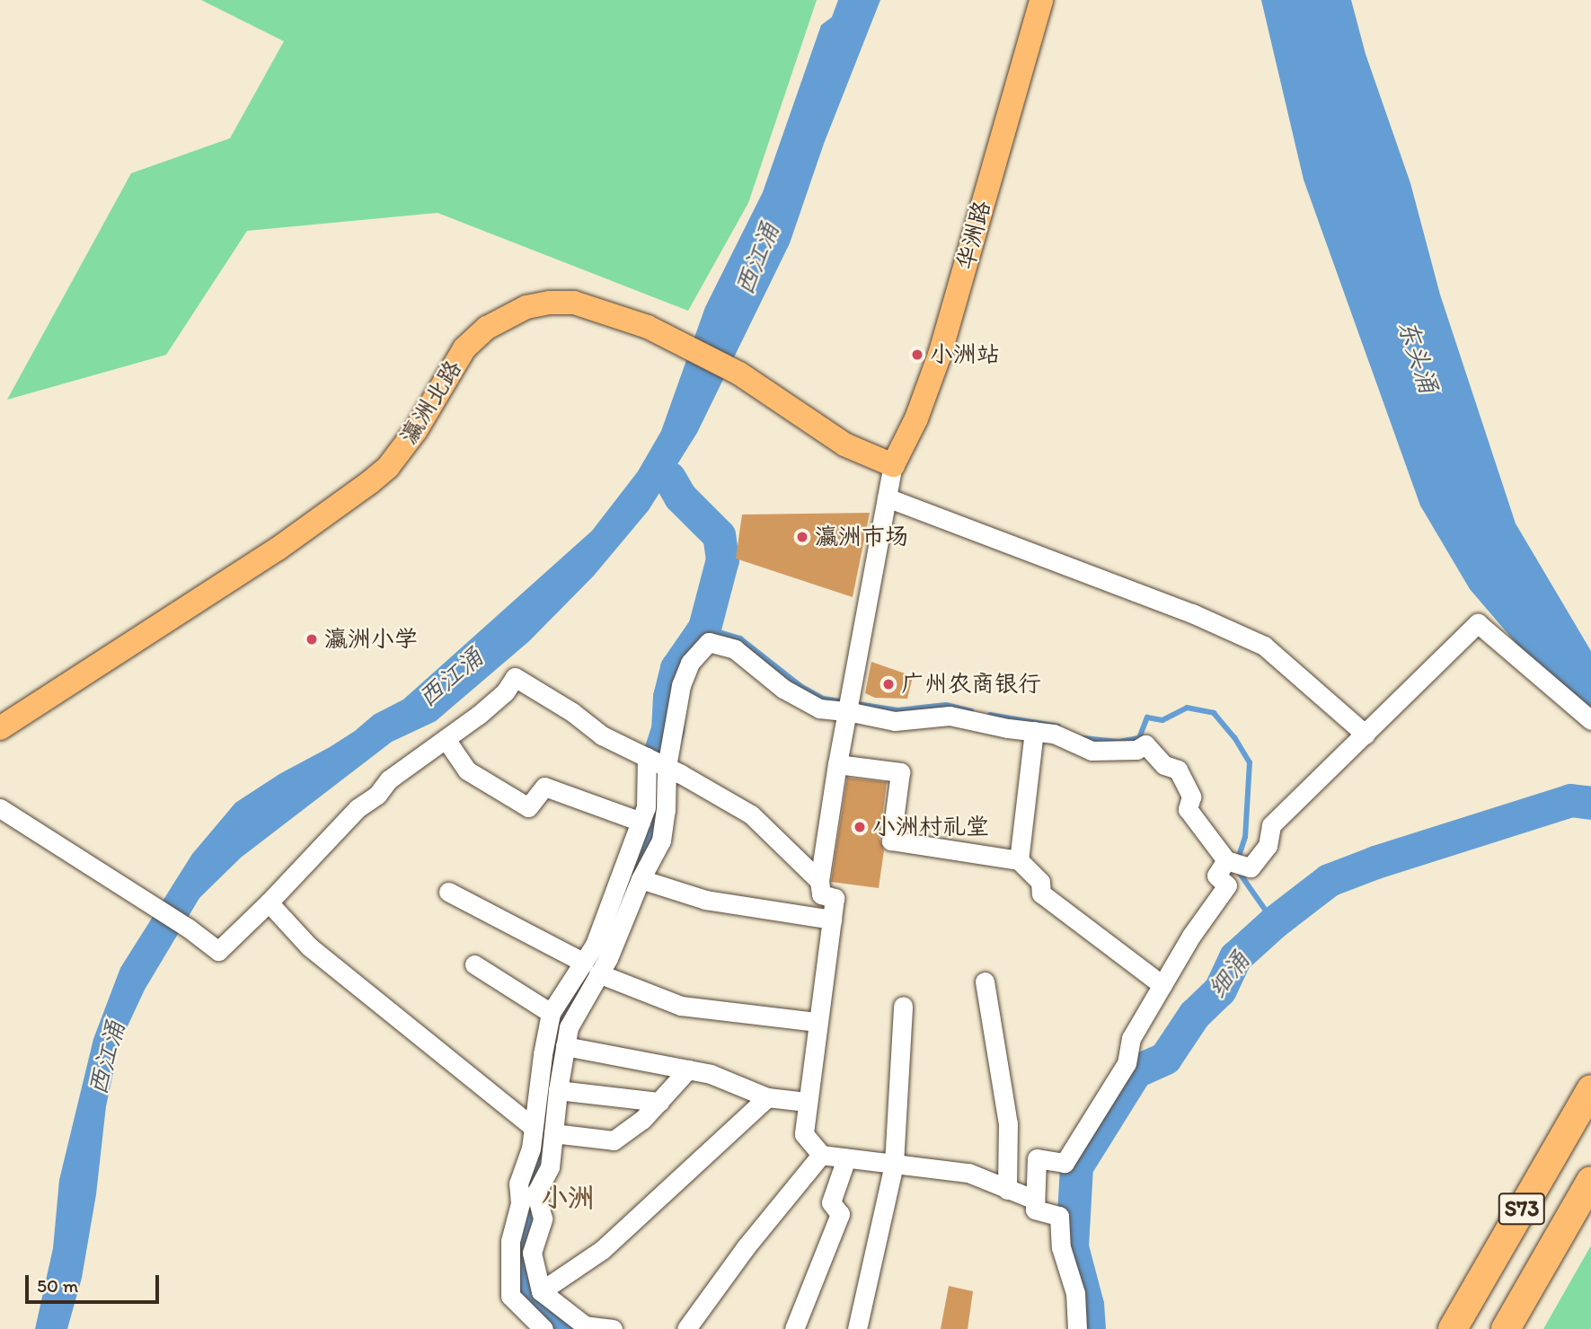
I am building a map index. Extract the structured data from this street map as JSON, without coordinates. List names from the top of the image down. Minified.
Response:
{"streets":{"highway":["S73"],"main road":["华洲路","瀛洲北路"]},"crossings":[["华洲路","瀛洲北路"]],"districts":["小洲"],"water":["西江涌","东头涌","细涌"],"places":["小洲站","瀛洲市场","瀛洲小学","广州农商银行","小洲村礼堂"],"scale_bar":"50 m"}
